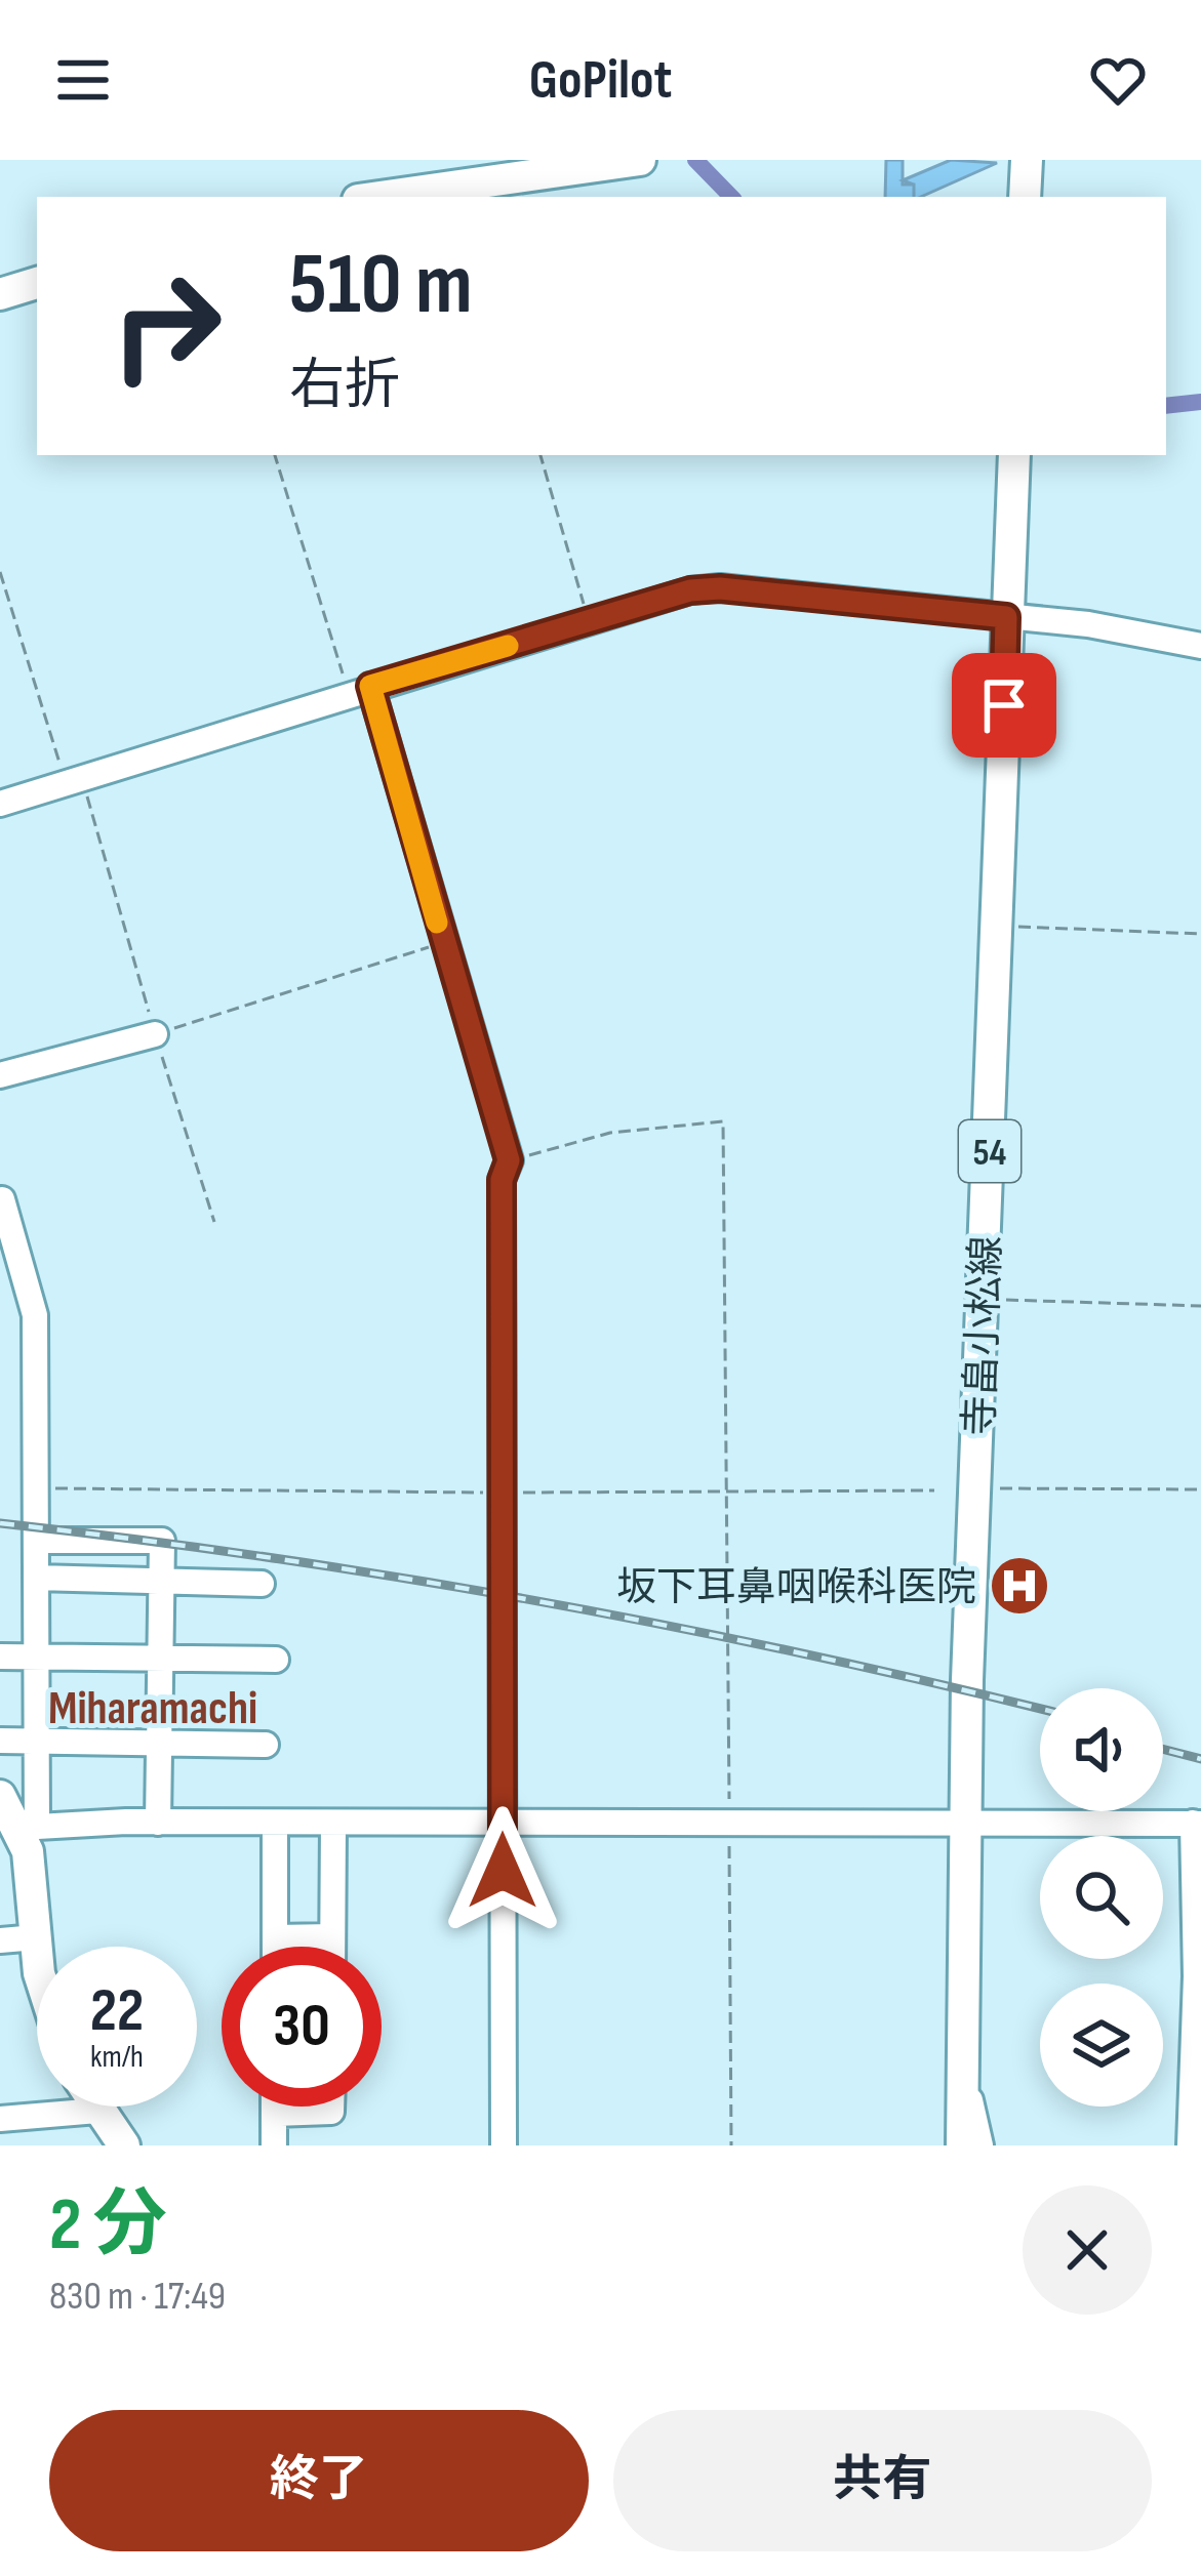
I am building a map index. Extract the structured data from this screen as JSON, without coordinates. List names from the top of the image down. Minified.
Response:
{"streets":{"main road":["54","寺畠小松線"]},"districts":["Miharamachi"],"places":{"hospital":["坂下耳鼻咽喉科医院"]},"page":{"header":"GoPilot","turn":["510 m","右折"],"speed":"22 km/h","limit":"30","heading":["2 分","830 m · 17:49"],"buttons":["終了","共有"]}}
